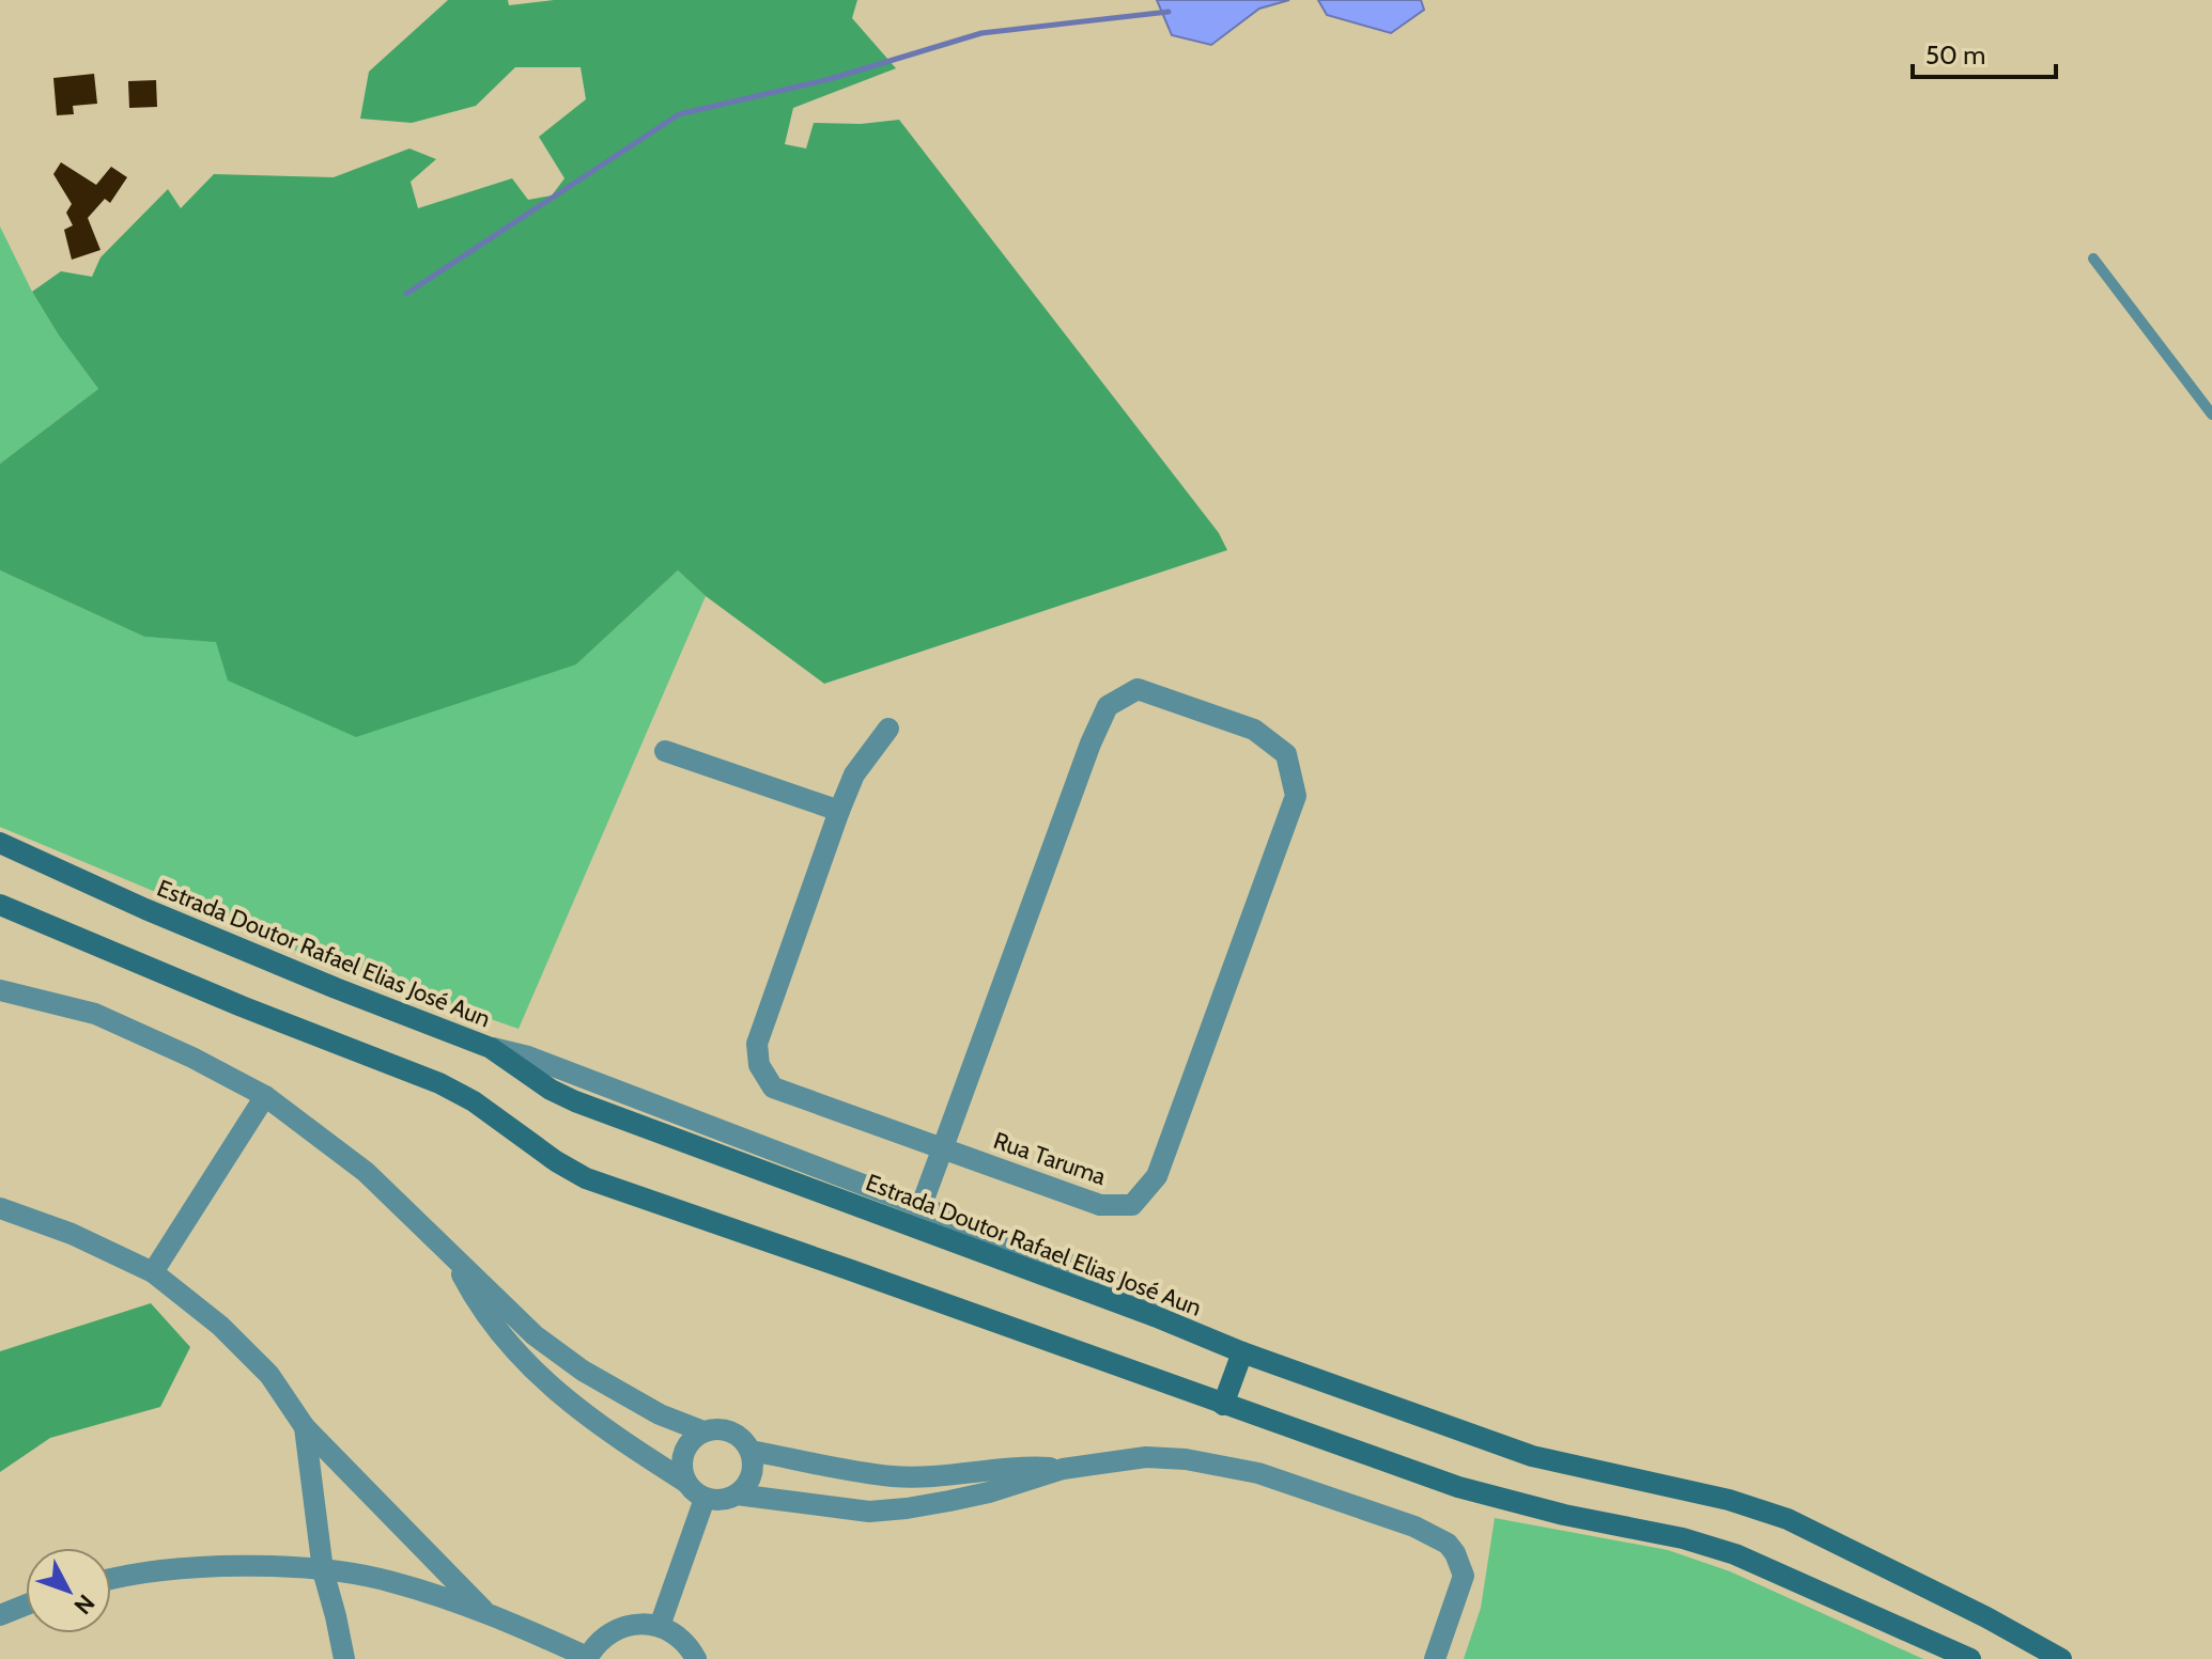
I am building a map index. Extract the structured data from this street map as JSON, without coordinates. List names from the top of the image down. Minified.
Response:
{"streets":{"main road":["Estrada Doutor Rafael Elias José Aun"],"street":["Rua Taruma"]},"scale_bar":"50 m","north":"bottom right"}
